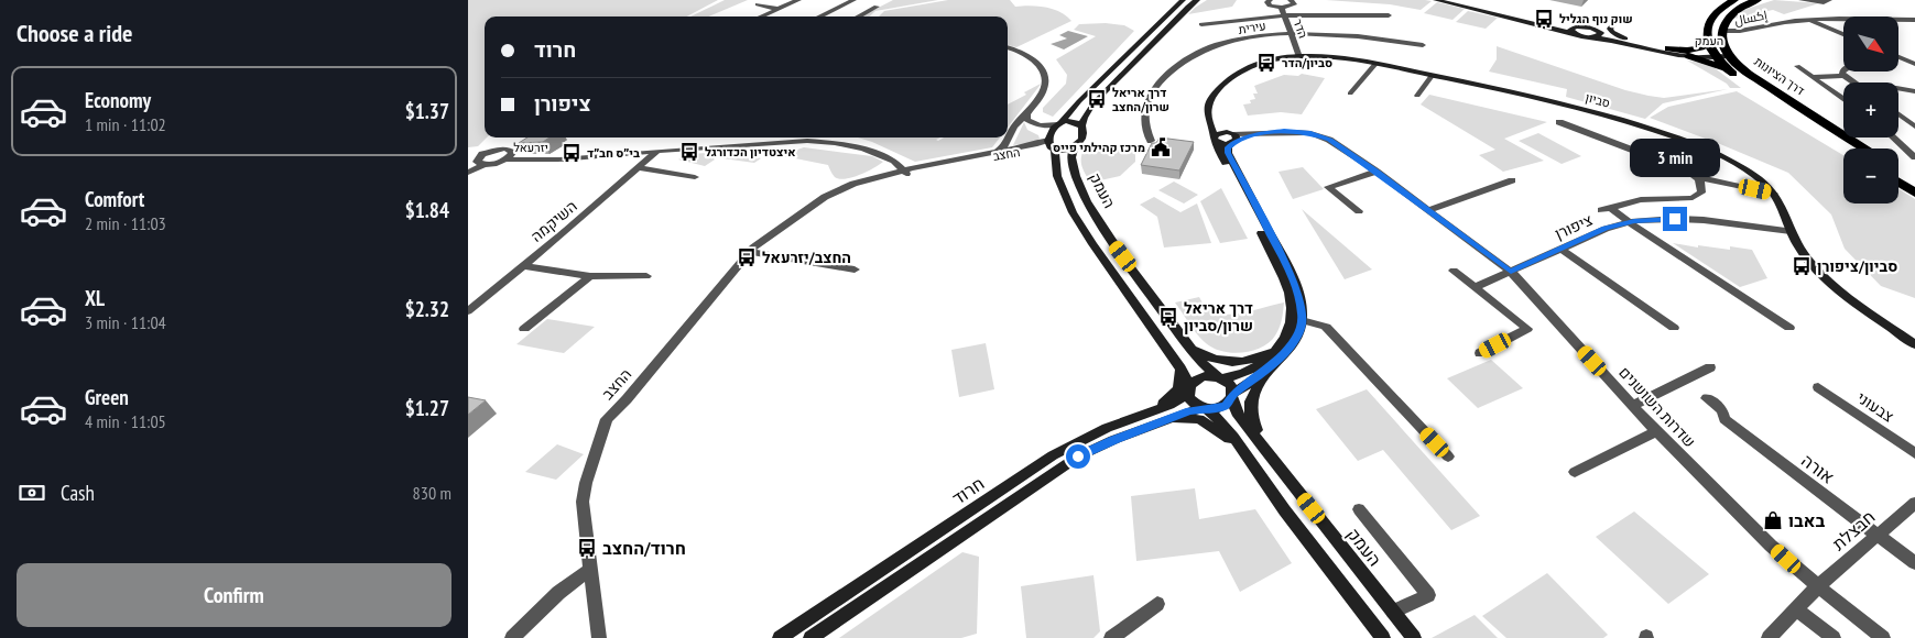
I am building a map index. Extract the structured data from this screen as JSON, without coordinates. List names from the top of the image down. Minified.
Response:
{"streets":{"highway":["דרך הציונות"],"main road":["העמק","סביון","חרוד"],"street":["إكسال","עירית","הדר","יזרעאל","החצב","השיקמה","ציפורן","שדרות השושנים","צבעוני","אורה","חבצלת"]},"crossings":[["עירית","הדר"],["הדר","סביון"],["העמק","דרך הציונות"],["העמק","החצב"],["העמק","חרוד"],["סביון","ציפורן"],["יזרעאל","החצב"],["יזרעאל","השיקמה"],["ציפורן","שדרות השושנים"],["שדרות השושנים","חבצלת"],["אורה","חבצלת"]],"places":{"bus stop":["שוק נוף הגליל","סביון/הדר","דרך אריאל שרון/החצב","איצטדיון הכדורגל","בי״ס חב״ד","החצב/יזרעאל","סביון/ציפורן","דרך אריאל שרון/סביון","חרוד/החצב"],"public building":["מרכז קהילתי פייס"],"shop":["באבו"]},"north":"bottom right","page":{"heading":"Choose a ride","map_buttons":["+","−"],"banner":["חרוד","ציפורן"],"list":[{"name":"Economy","note":"1 min · 11:02","value":"$1.37"},{"name":"Comfort","note":"2 min · 11:03","value":"$1.84"},{"name":"XL","note":"3 min · 11:04","value":"$2.32"},{"name":"Green","note":"4 min · 11:05","value":"$1.27"}],"bubble":"3 min","pay":["Cash","830 m"],"buttons":"Confirm"}}
